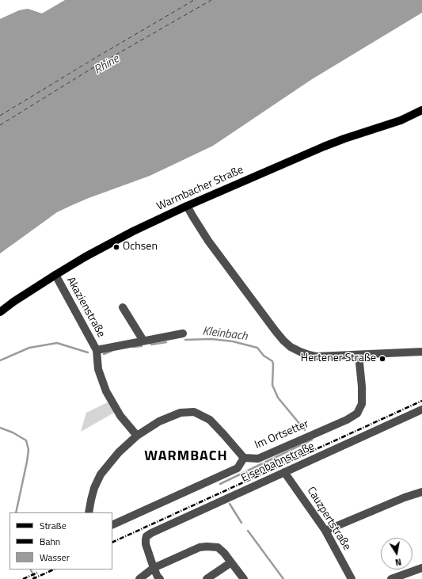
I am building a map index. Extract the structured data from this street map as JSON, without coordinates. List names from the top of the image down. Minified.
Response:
{"streets":{"main road":["Warmbacher Straße"],"street":["Akazienstraße","Im Ortsetter","Eisenbahnstraße","Cauzpertstraße"]},"crossings":[["Warmbacher Straße","Akazienstraße"],["Akazienstraße","Im Ortsetter"],["Eisenbahnstraße","Cauzpertstraße"]],"districts":["WARMBACH"],"water":["Rhine","Kleinbach"],"places":["Ochsen","Hertener Straße"],"legend":["Straße","Bahn","Wasser"],"north":"bottom"}
